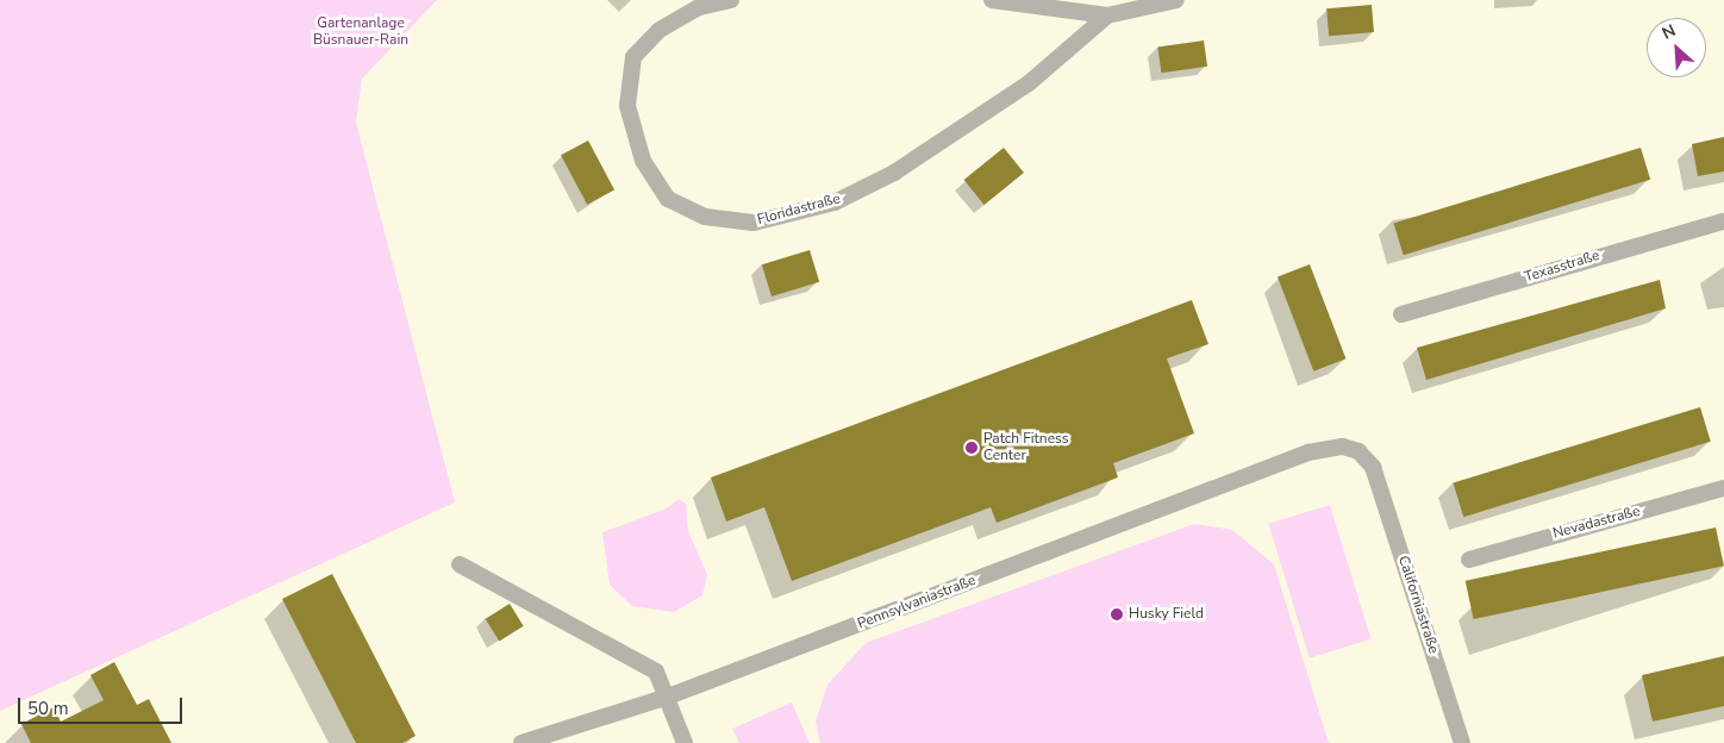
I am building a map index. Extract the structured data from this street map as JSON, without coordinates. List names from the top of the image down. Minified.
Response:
{"streets":{"street":["Floridastraße","Texasstraße","Nevadastraße","Pennsylvaniastraße","Californiastraße"]},"crossings":[["Pennsylvaniastraße","Californiastraße"]],"parks":["Gartenanlage Büsnauer-Rain"],"places":["Patch Fitness Center","Husky Field"],"scale_bar":"50 m","north":"top left"}
